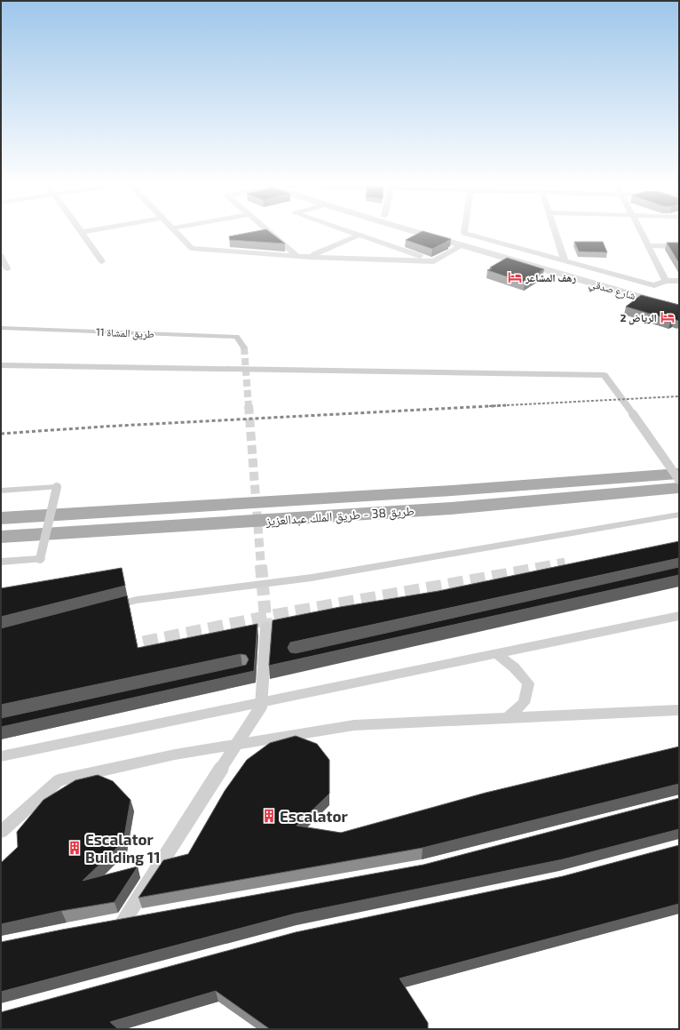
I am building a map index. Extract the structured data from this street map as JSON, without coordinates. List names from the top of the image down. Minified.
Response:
{"streets":{"main road":["طريق 38 - طريق الملك عبدالعزيز"],"street":["شارع صدقي","طريق المشاة 11"]},"places":{"hotel":["رهف المشاعر","الرياض 2"],"building":["Escalator","Escalator Building 11"]}}
